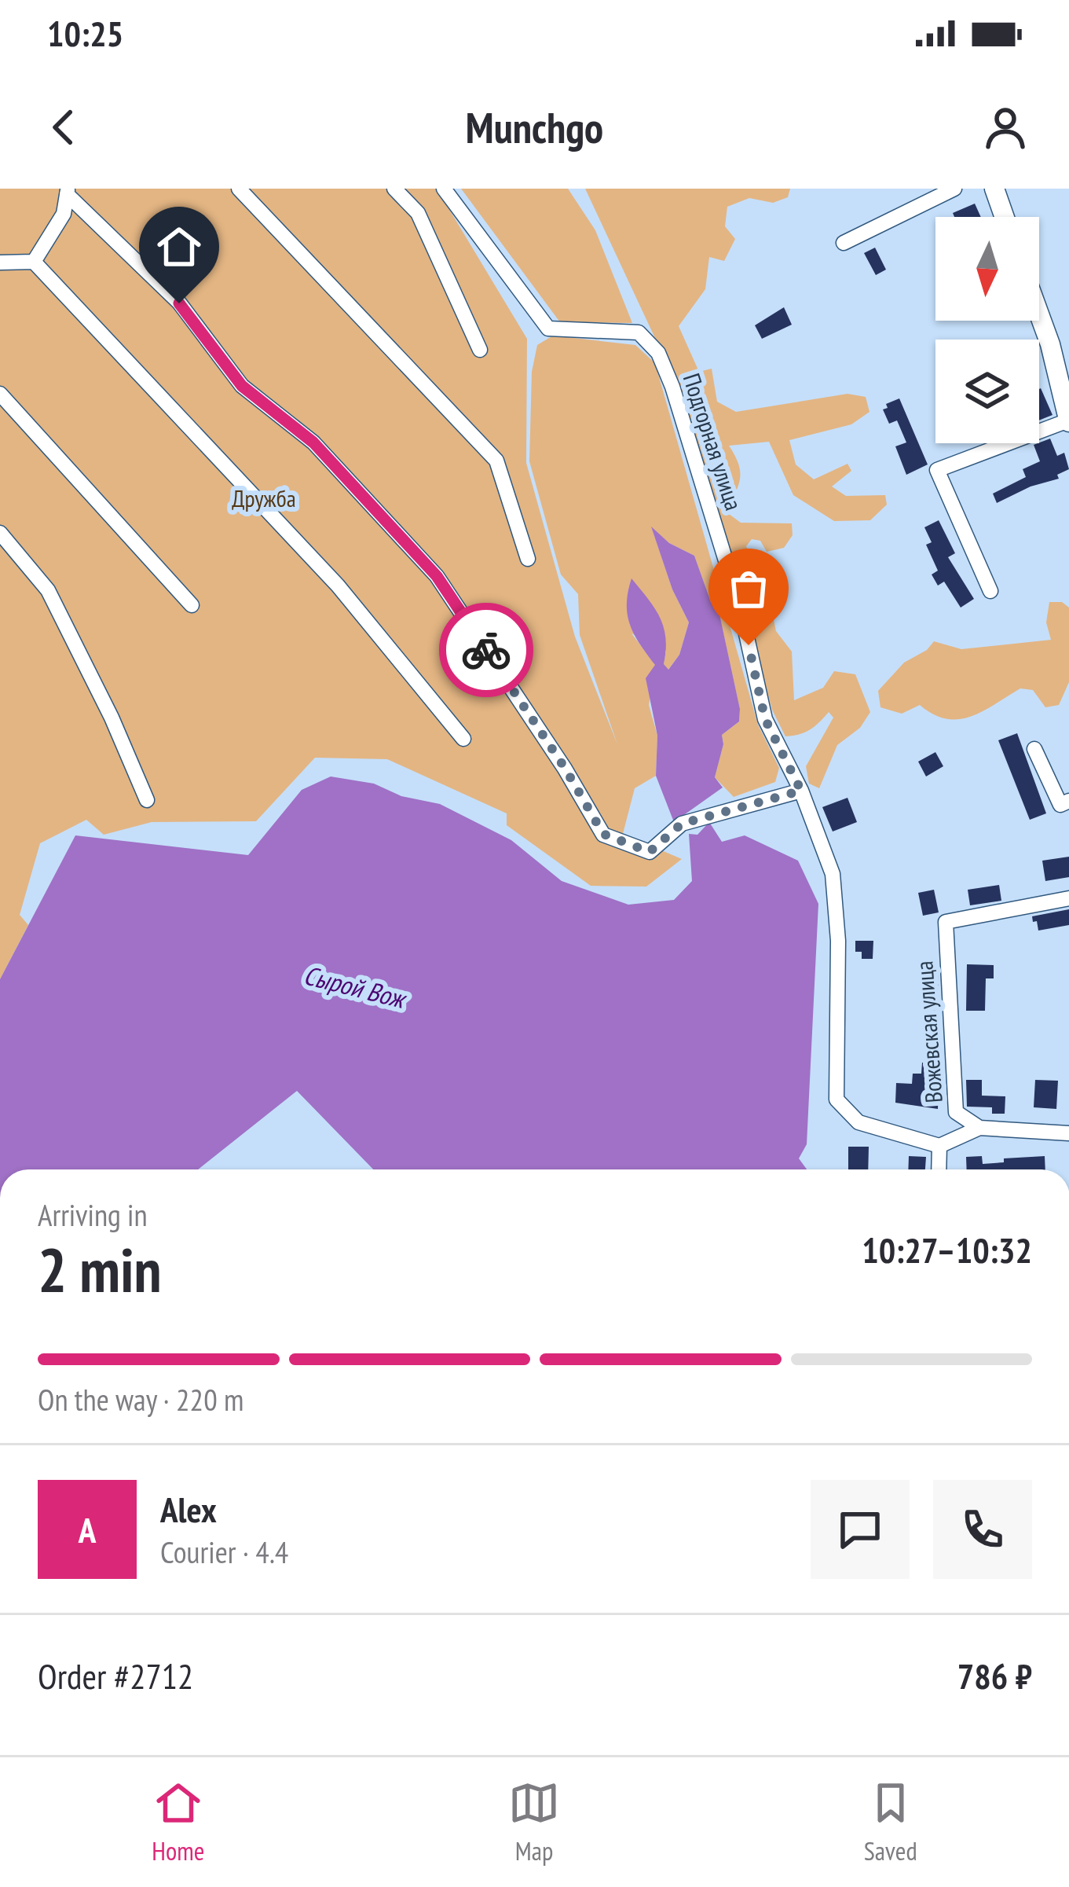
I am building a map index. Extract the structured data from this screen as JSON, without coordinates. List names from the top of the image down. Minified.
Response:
{"streets":{"street":["Подгорная улица","Вожевская улица"]},"water":["Сырой Вож"],"parks":["Дружба"],"north":"bottom","page":{"status":"10:25","header":"Munchgo","heading":["2 min","Arriving in","10:27–10:32"],"panel":["Alex","Courier · 4.4","Order #2712","786 ₽"],"bar":"On the way · 220 m","round":"A","tabs":["Home","Map","Saved"]}}
